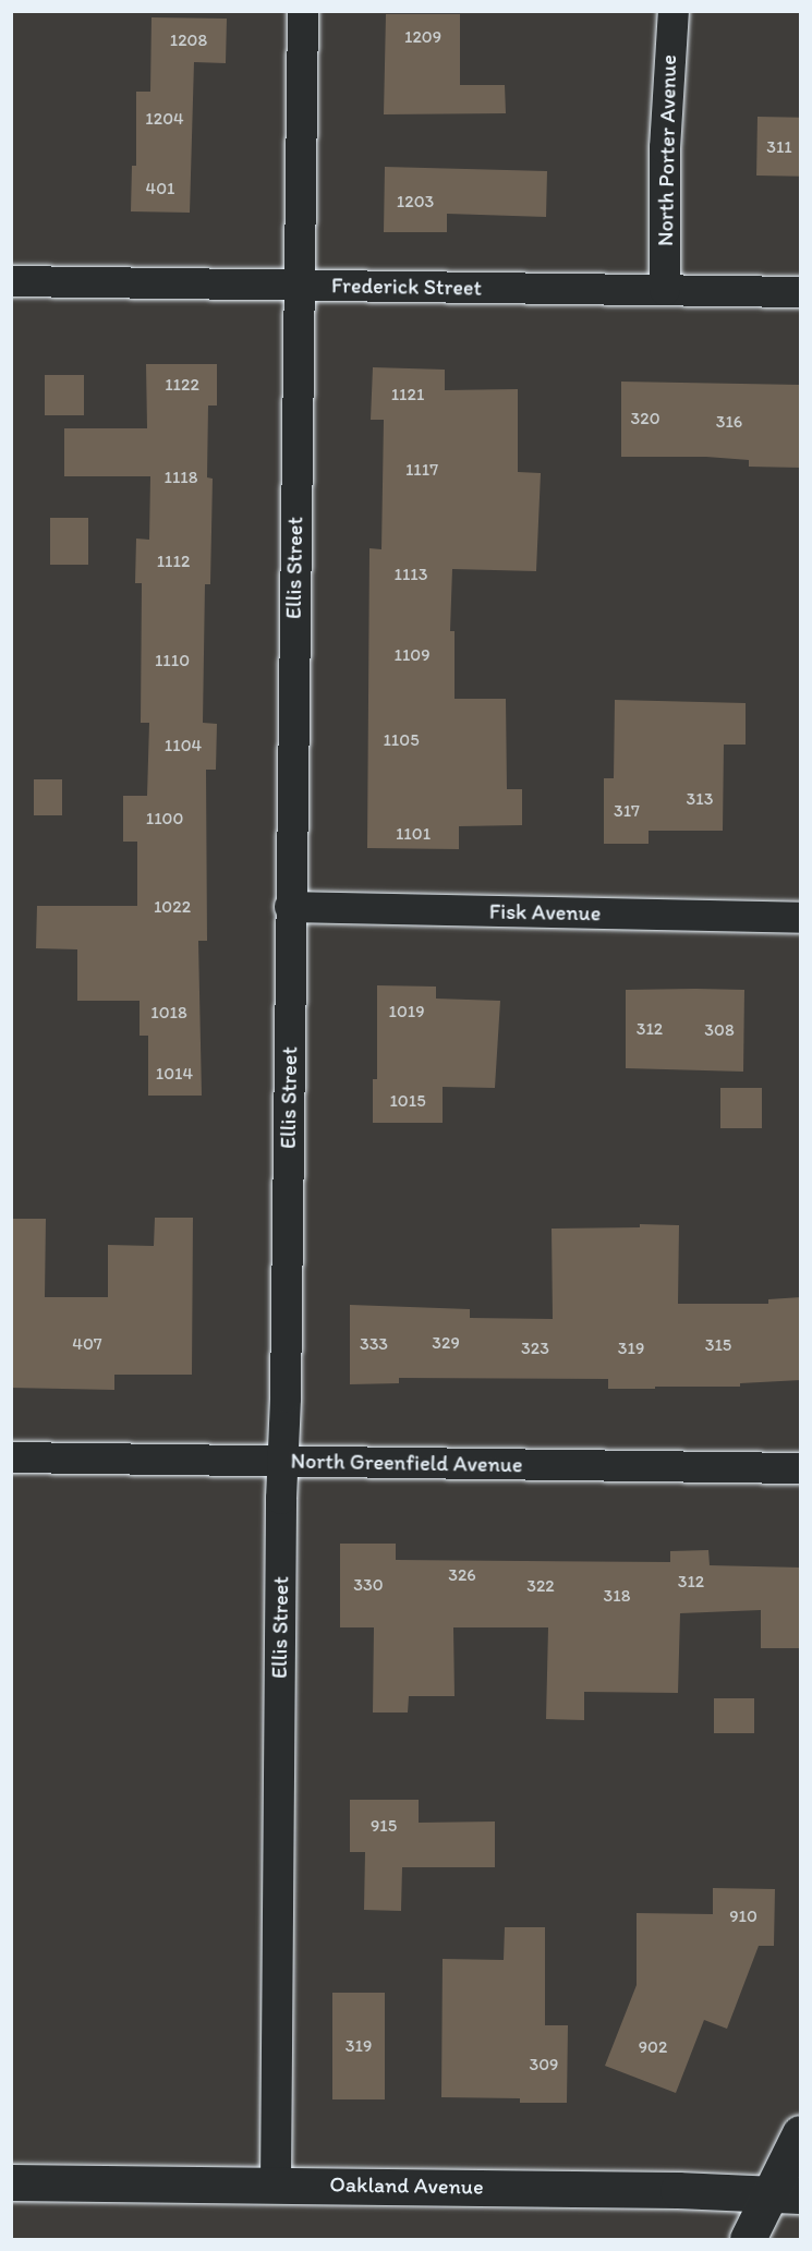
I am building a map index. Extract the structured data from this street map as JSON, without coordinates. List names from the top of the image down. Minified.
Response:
{"streets":{"street":["North Porter Avenue","Frederick Street","Ellis Street","Fisk Avenue","North Greenfield Avenue","Oakland Avenue"]},"crossings":[["North Porter Avenue","Frederick Street"],["Frederick Street","Ellis Street"],["Ellis Street","Fisk Avenue"],["Ellis Street","North Greenfield Avenue"],["Ellis Street","Oakland Avenue"]],"house_numbers":["1209","1208","1204","311","401","1203","1122","1121","320","316","1117","1118","1112","1113","1109","1110","1105","1104","313","317","1100","1101","1022","1019","1018","312","308","1014","1015","329","407","333","315","323","319","326","312","330","322","318","915","910","319","902","309"]}
